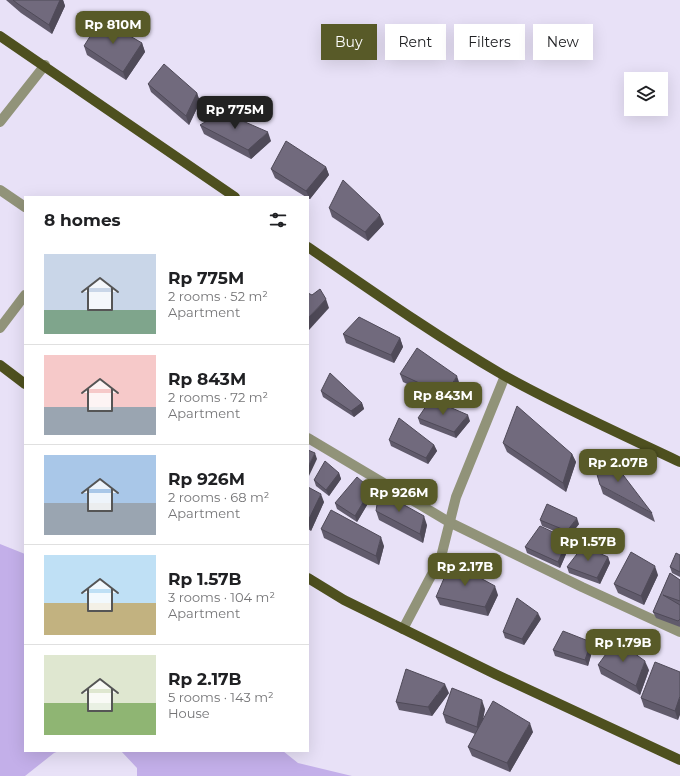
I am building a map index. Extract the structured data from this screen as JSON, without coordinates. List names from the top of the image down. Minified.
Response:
{"page":{"price":["Rp 810M","Rp 775M","Rp 843M","Rp 2.07B","Rp 926M","Rp 1.57B","Rp 2.17B","Rp 1.79B"],"chip":["Buy","Rent","Filters","New"],"heading":"8 homes","list":[{"name":"Rp 775M","note":"2 rooms · 52 m² · Apartment"},{"name":"Rp 843M","note":"2 rooms · 72 m² · Apartment"},{"name":"Rp 926M","note":"2 rooms · 68 m² · Apartment"},{"name":"Rp 1.57B","note":"3 rooms · 104 m² · Apartment"},{"name":"Rp 2.17B","note":"5 rooms · 143 m² · House"}]}}
